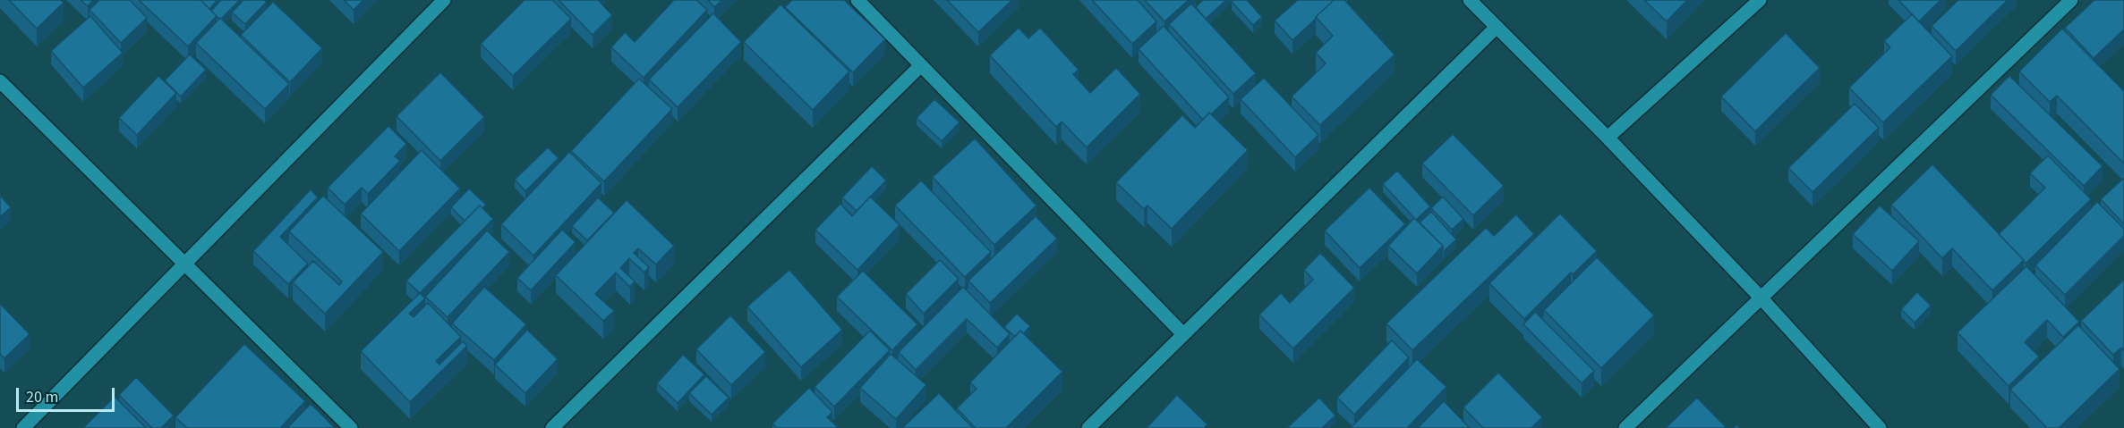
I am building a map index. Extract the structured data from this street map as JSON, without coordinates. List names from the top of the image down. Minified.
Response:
{"scale_bar":"20 m"}
